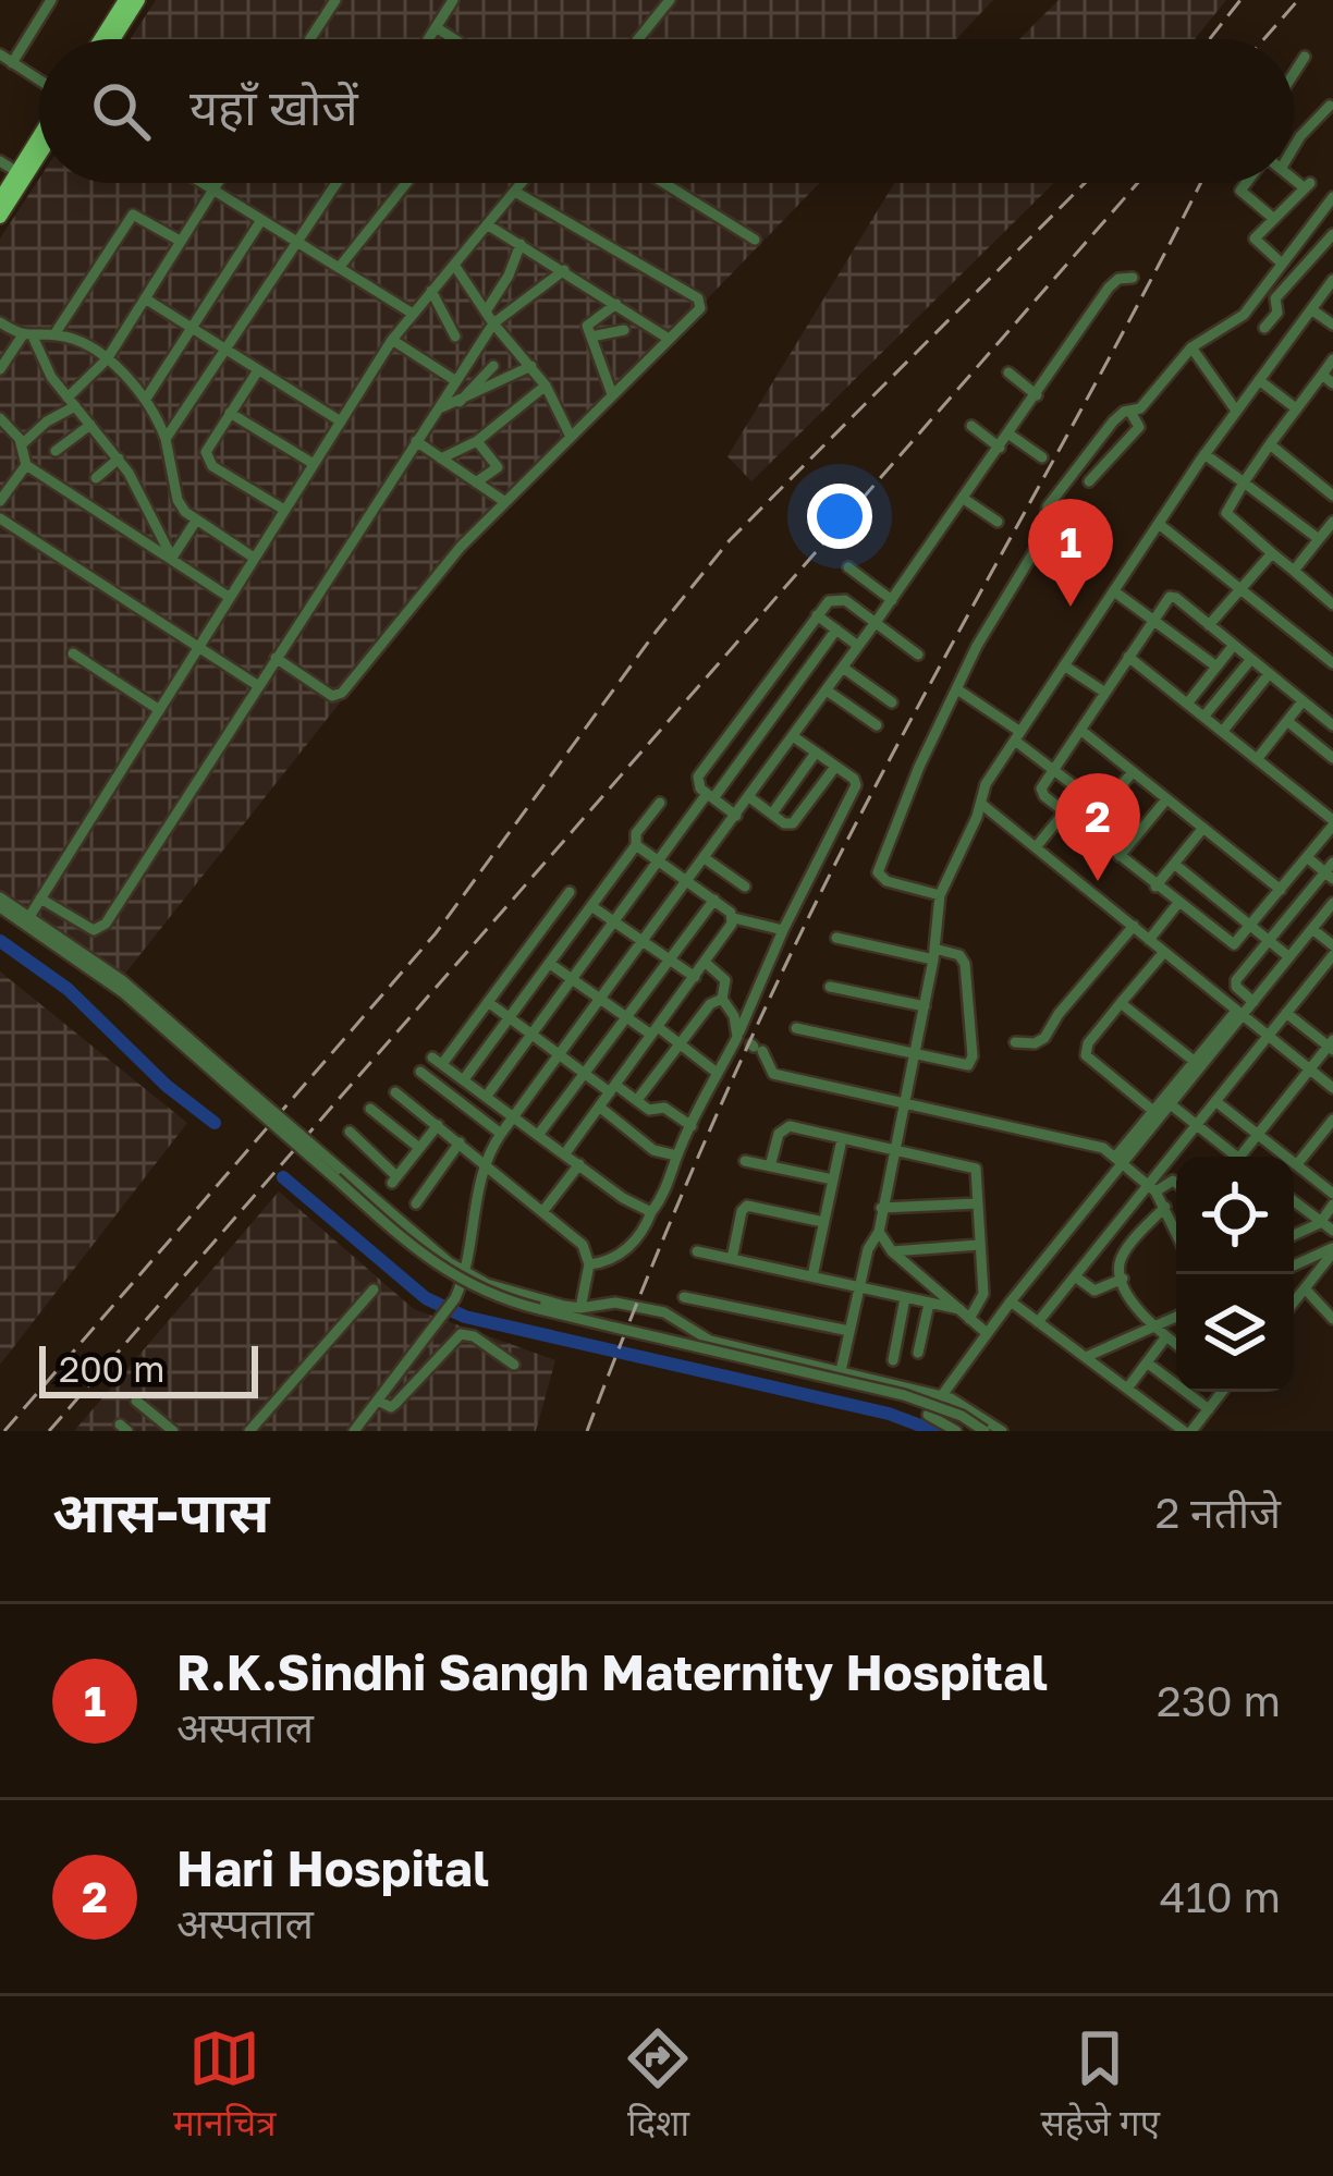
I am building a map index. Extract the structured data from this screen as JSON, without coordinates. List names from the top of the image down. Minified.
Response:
{"scale_bar":"200 m","page":{"search":"यहाँ खोजें","pins":["1","2"],"scale":"200 m","heading":["आस-पास","2 नतीजे"],"list":[{"mark":"1","name":"R.K.Sindhi Sangh Maternity Hospital","note":"अस्पताल","value":"230 m"},{"mark":"2","name":"Hari Hospital","note":"अस्पताल","value":"410 m"}],"nav":["मानचित्र","दिशा","सहेजे गए"]}}
